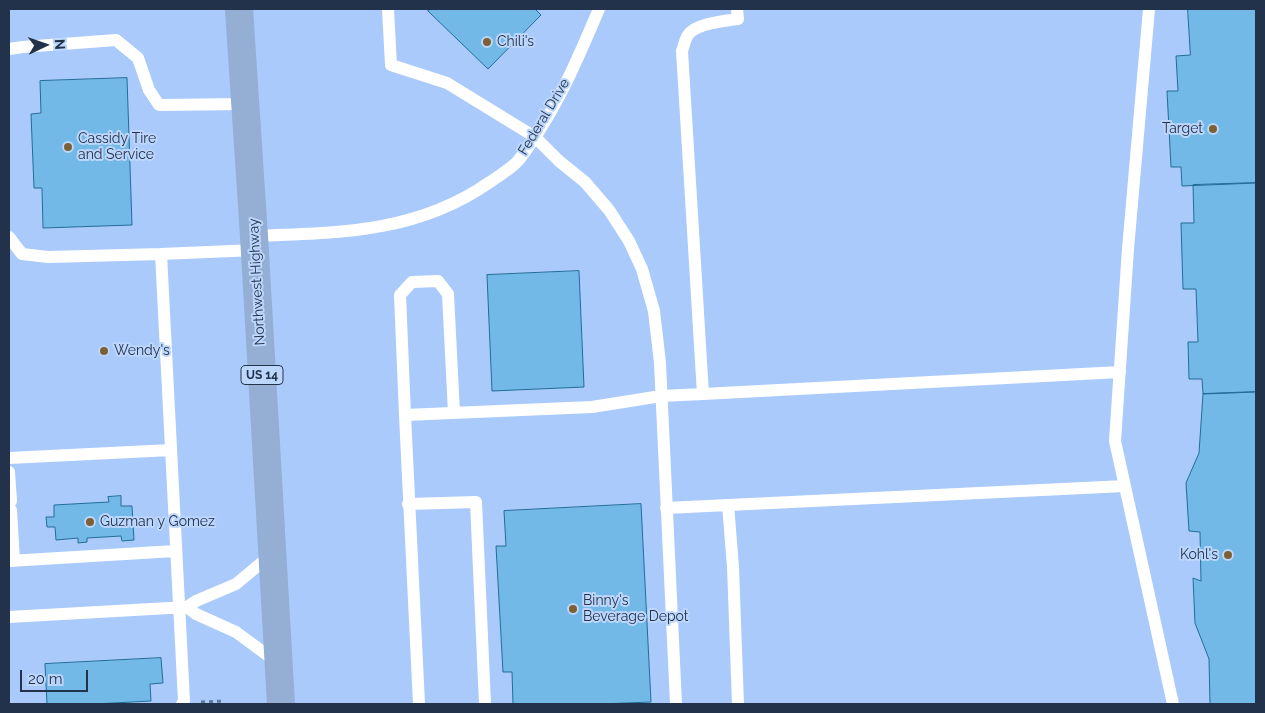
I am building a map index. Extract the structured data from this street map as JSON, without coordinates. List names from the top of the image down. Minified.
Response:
{"streets":{"main road":["Northwest Highway","US 14"],"lane":["Federal Drive"]},"crossings":[["Federal Drive","Northwest Highway"]],"places":["Chili's","Target","Cassidy Tire and Service","Wendy's","Guzman y Gomez","Kohl's","Binny's Beverage Depot"],"scale_bar":"20 m","north":"right"}
